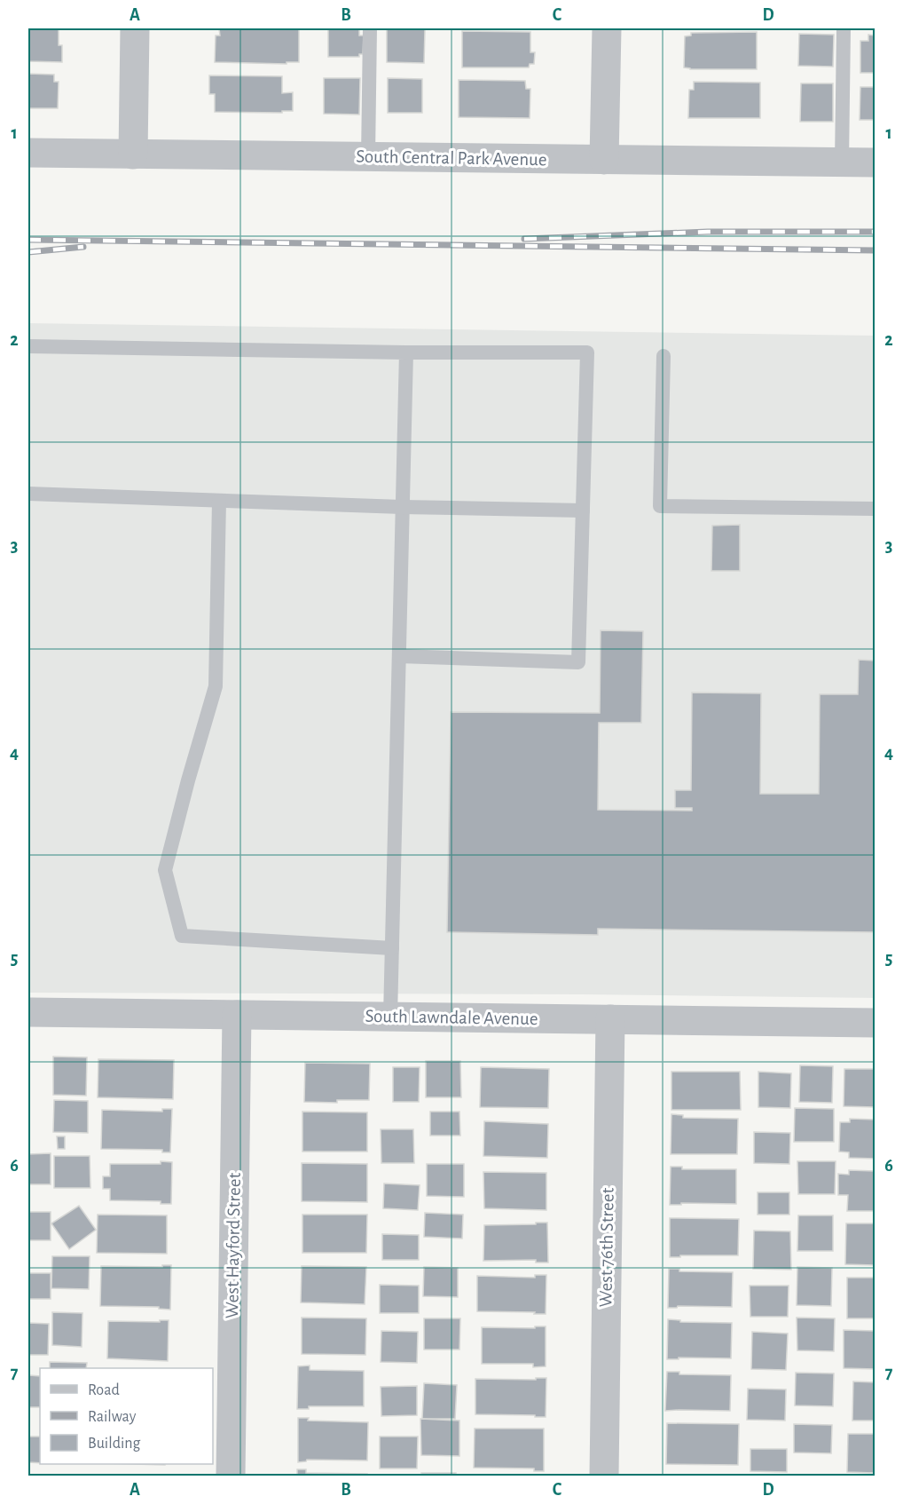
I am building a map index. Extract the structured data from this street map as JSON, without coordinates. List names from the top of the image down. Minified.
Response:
{"streets":{"street":["South Central Park Avenue","South Lawndale Avenue","West Hayford Street","West 76th Street"]},"crossings":[["South Lawndale Avenue","West Hayford Street"],["South Lawndale Avenue","West 76th Street"]],"legend":["Road","Railway","Building"],"grid":{"columns":["A","B","C","D"],"rows":["1","2","3","4","5","6","7"]}}
